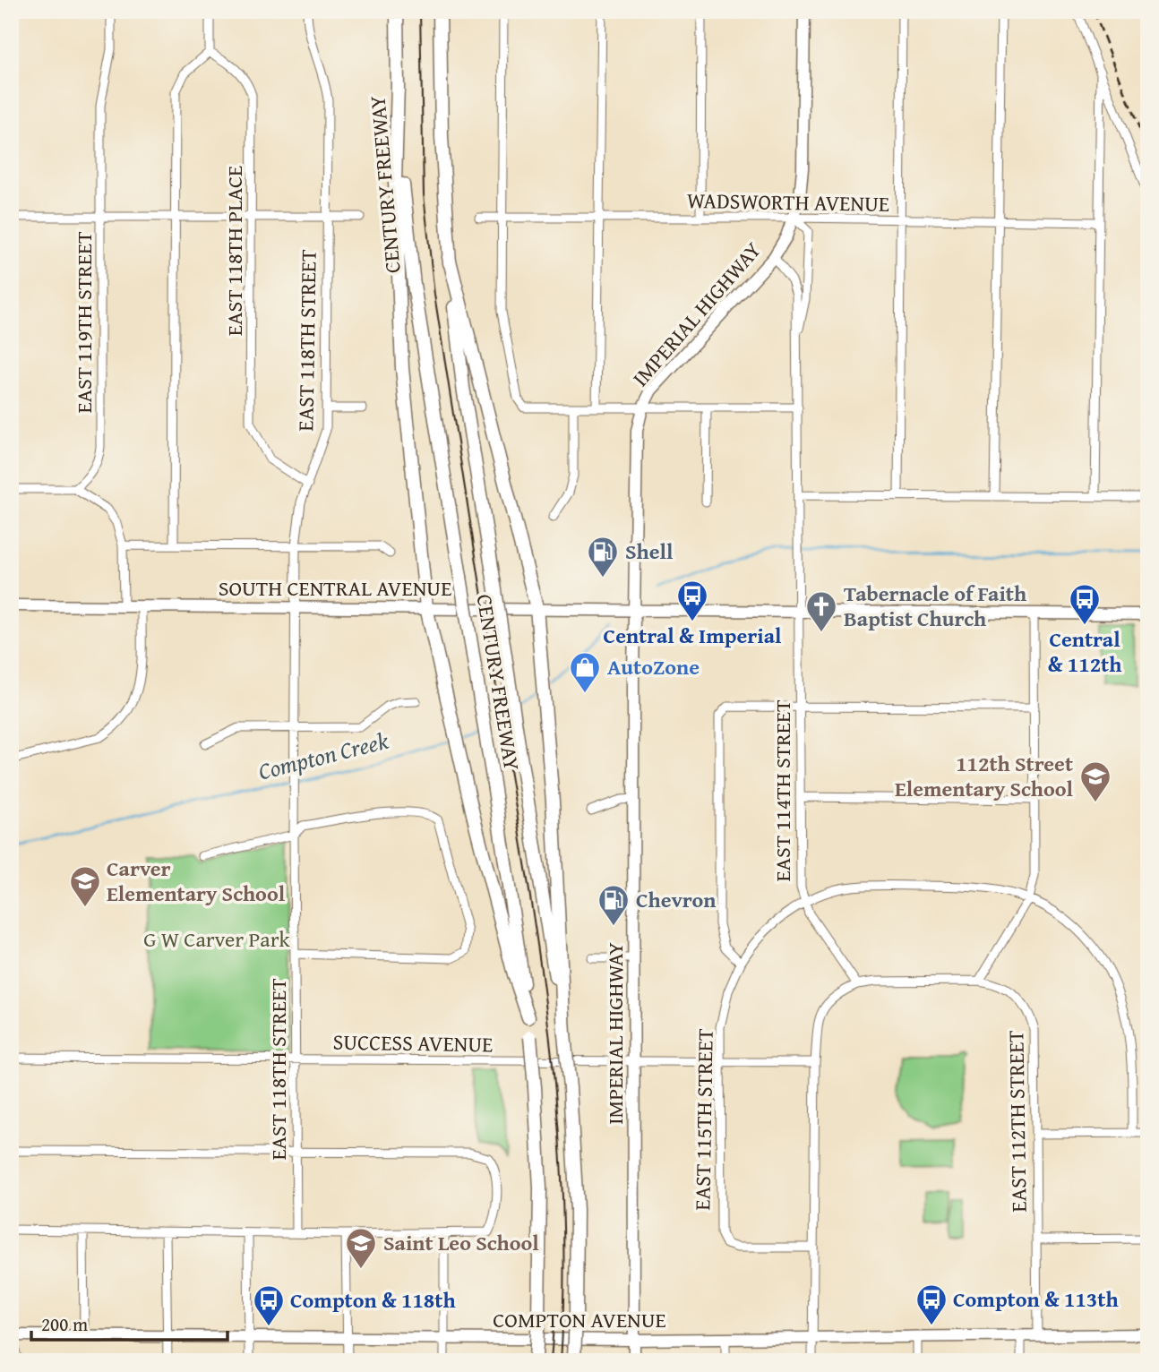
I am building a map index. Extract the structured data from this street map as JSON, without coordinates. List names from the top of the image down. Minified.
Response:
{"streets":{"highway":["CENTURY FREEWAY"],"main road":["IMPERIAL HIGHWAY","SOUTH CENTRAL AVENUE","COMPTON AVENUE"],"street":["WADSWORTH AVENUE","EAST 118TH PLACE","EAST 119TH STREET","EAST 118TH STREET","EAST 114TH STREET","SUCCESS AVENUE","EAST 115TH STREET","EAST 112TH STREET"]},"crossings":[["WADSWORTH AVENUE","IMPERIAL HIGHWAY"],["WADSWORTH AVENUE","EAST 114TH STREET"],["EAST 118TH PLACE","EAST 118TH STREET"],["IMPERIAL HIGHWAY","SOUTH CENTRAL AVENUE"],["IMPERIAL HIGHWAY","EAST 114TH STREET"],["IMPERIAL HIGHWAY","SUCCESS AVENUE"],["IMPERIAL HIGHWAY","COMPTON AVENUE"],["EAST 118TH STREET","SOUTH CENTRAL AVENUE"],["EAST 118TH STREET","SUCCESS AVENUE"],["SOUTH CENTRAL AVENUE","EAST 114TH STREET"],["EAST 114TH STREET","EAST 115TH STREET"],["EAST 114TH STREET","EAST 112TH STREET"],["SUCCESS AVENUE","EAST 115TH STREET"],["EAST 112TH STREET","COMPTON AVENUE"]],"water":["Compton Creek"],"parks":["G W Carver Park"],"places":{"fuel station":["Shell","Chevron"],"bus stop":["Central & Imperial","Central & 112th","Compton & 113th","Compton & 118th"],"church":["Tabernacle of Faith Baptist Church"],"shop":["AutoZone"],"school or university":["112th Street Elementary School","Carver Elementary School","Saint Leo School"]},"scale_bar":"200 m"}
